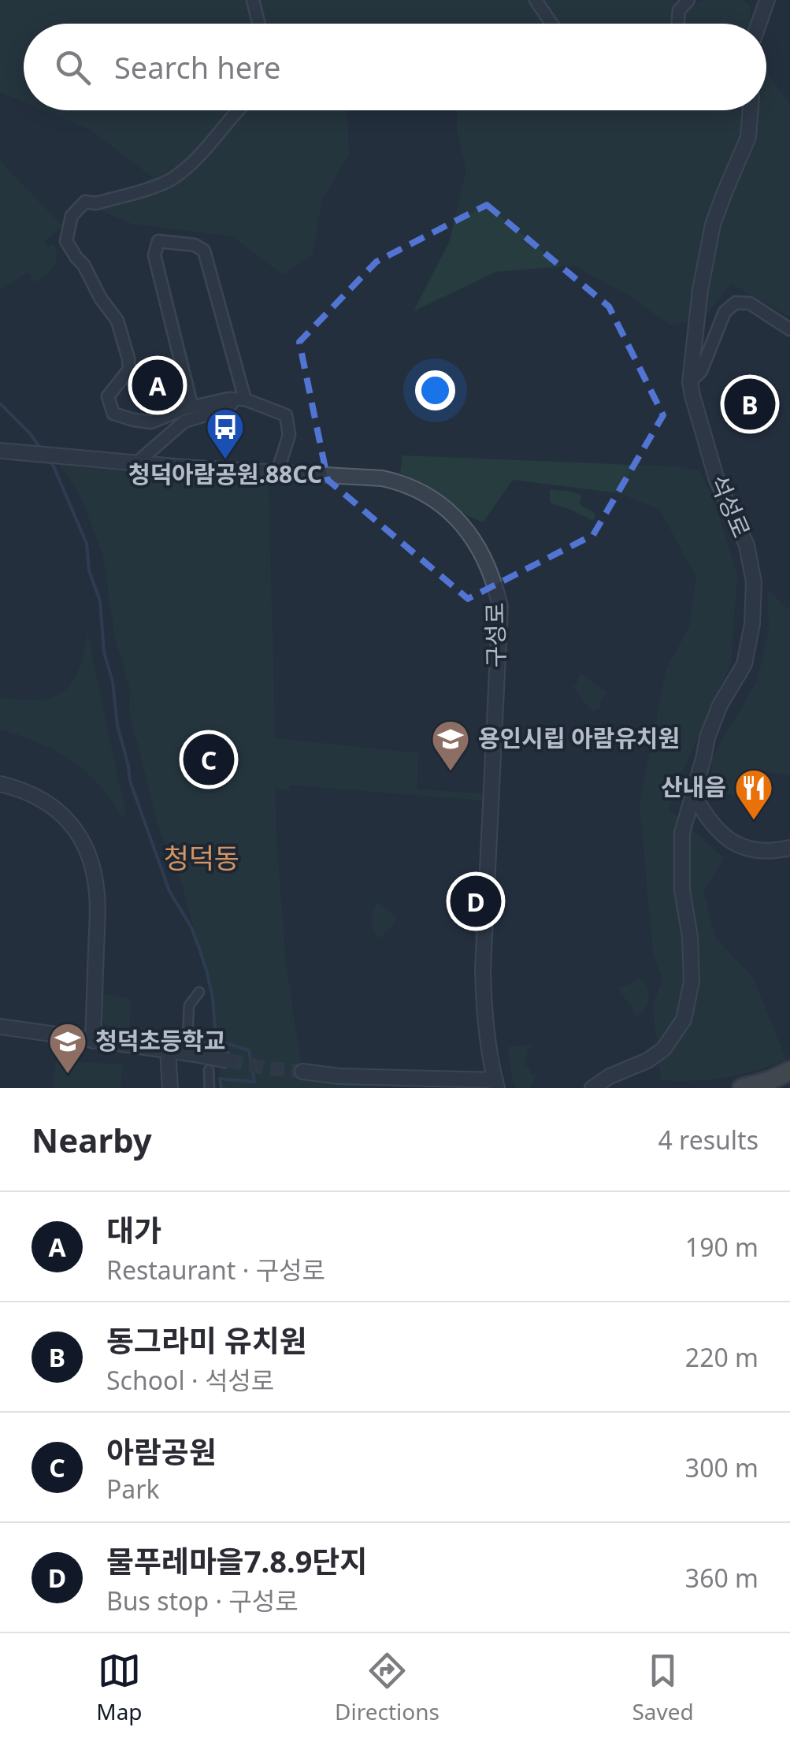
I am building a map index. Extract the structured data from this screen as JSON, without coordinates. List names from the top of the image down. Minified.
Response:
{"streets":{"street":["석성로","구성로"]},"districts":["청덕동"],"places":{"bus stop":["청덕아람공원.88CC"],"school or university":["용인시립 아람유치원","청덕초등학교"],"restaurant":["산내음"]},"page":{"search":"Search here","pins":["A","B","C","D"],"heading":["Nearby","4 results"],"list":[{"mark":"A","name":"대가","note":"Restaurant · 구성로","value":"190 m"},{"mark":"B","name":"동그라미 유치원","note":"School · 석성로","value":"220 m"},{"mark":"C","name":"아람공원","note":"Park","value":"300 m"},{"mark":"D","name":"물푸레마을7.8.9단지","note":"Bus stop · 구성로","value":"360 m"}],"nav":["Map","Directions","Saved"]}}
